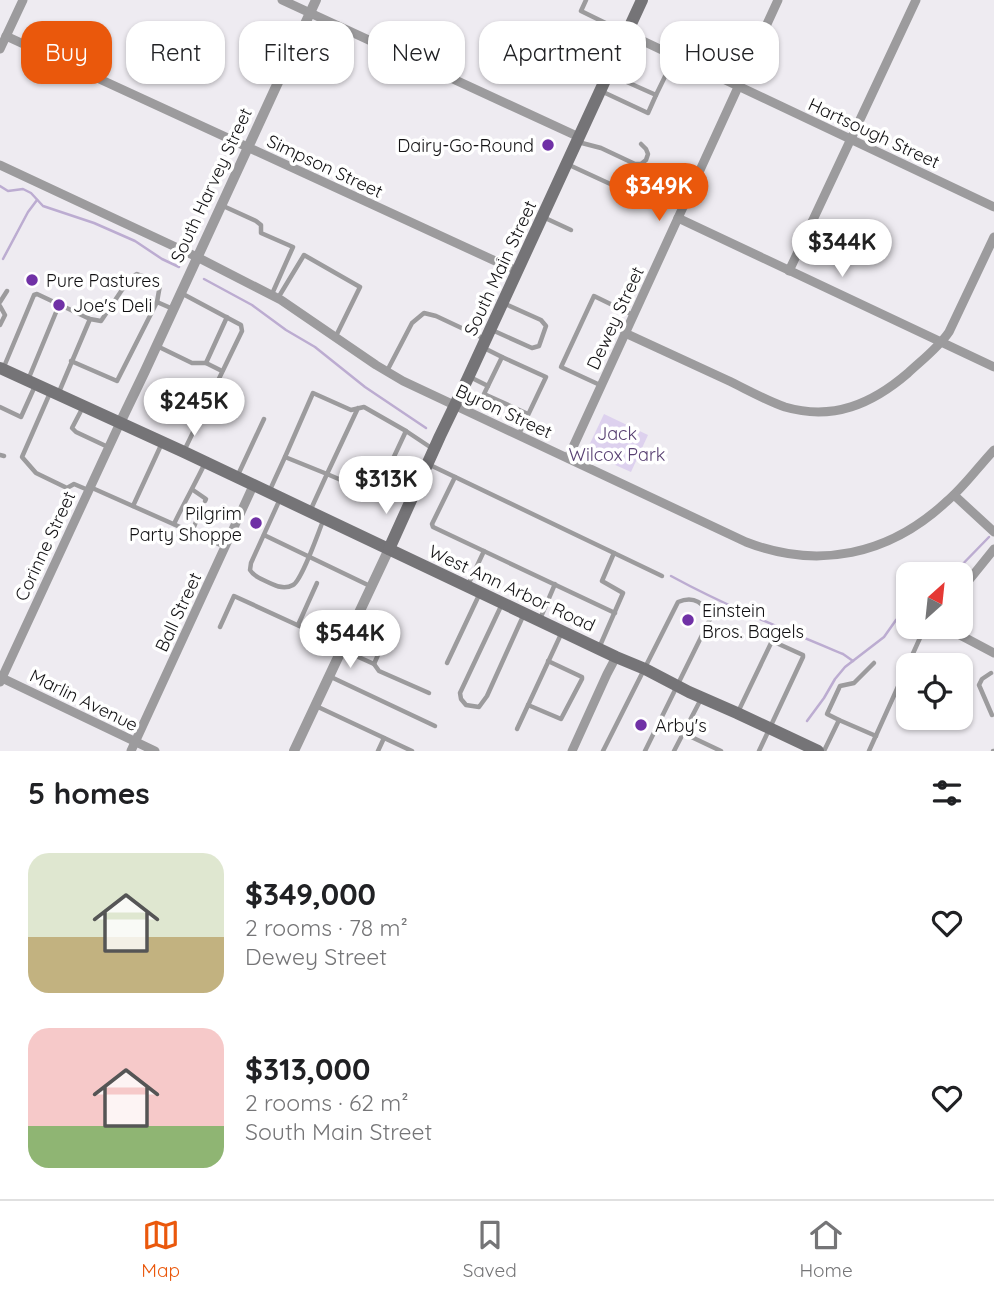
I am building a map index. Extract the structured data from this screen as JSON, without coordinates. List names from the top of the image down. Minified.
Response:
{"streets":{"main road":["South Main Street","West Ann Arbor Road"],"street":["Hartsough Street","Simpson Street","South Harvey Street","Dewey Street","Byron Street","Corinne Street","Ball Street","Marlin Avenue"]},"crossings":[["Hartsough Street","Dewey Street"],["Simpson Street","South Harvey Street"],["Simpson Street","South Main Street"],["South Harvey Street","Byron Street"],["South Harvey Street","Corinne Street"],["South Harvey Street","West Ann Arbor Road"],["South Main Street","Byron Street"],["South Main Street","West Ann Arbor Road"],["Dewey Street","Byron Street"],["Corinne Street","West Ann Arbor Road"],["Corinne Street","Marlin Avenue"],["West Ann Arbor Road","Ball Street"],["Ball Street","Marlin Avenue"]],"parks":["Jack Wilcox Park"],"places":["Dairy-Go-Round","Pure Pastures","Joe's Deli","Pilgrim Party Shoppe","Einstein Bros. Bagels","Arby's"],"north":"top right","page":{"chip":["Buy","Rent","Filters","New","Apartment","House"],"price":["$349K","$344K","$245K","$313K","$544K"],"heading":"5 homes","list":[{"name":"$349,000","note":"2 rooms · 78 m² · Dewey Street"},{"name":"$313,000","note":"2 rooms · 62 m² · South Main Street"}],"tabs":["Map","Saved","Home"]}}
